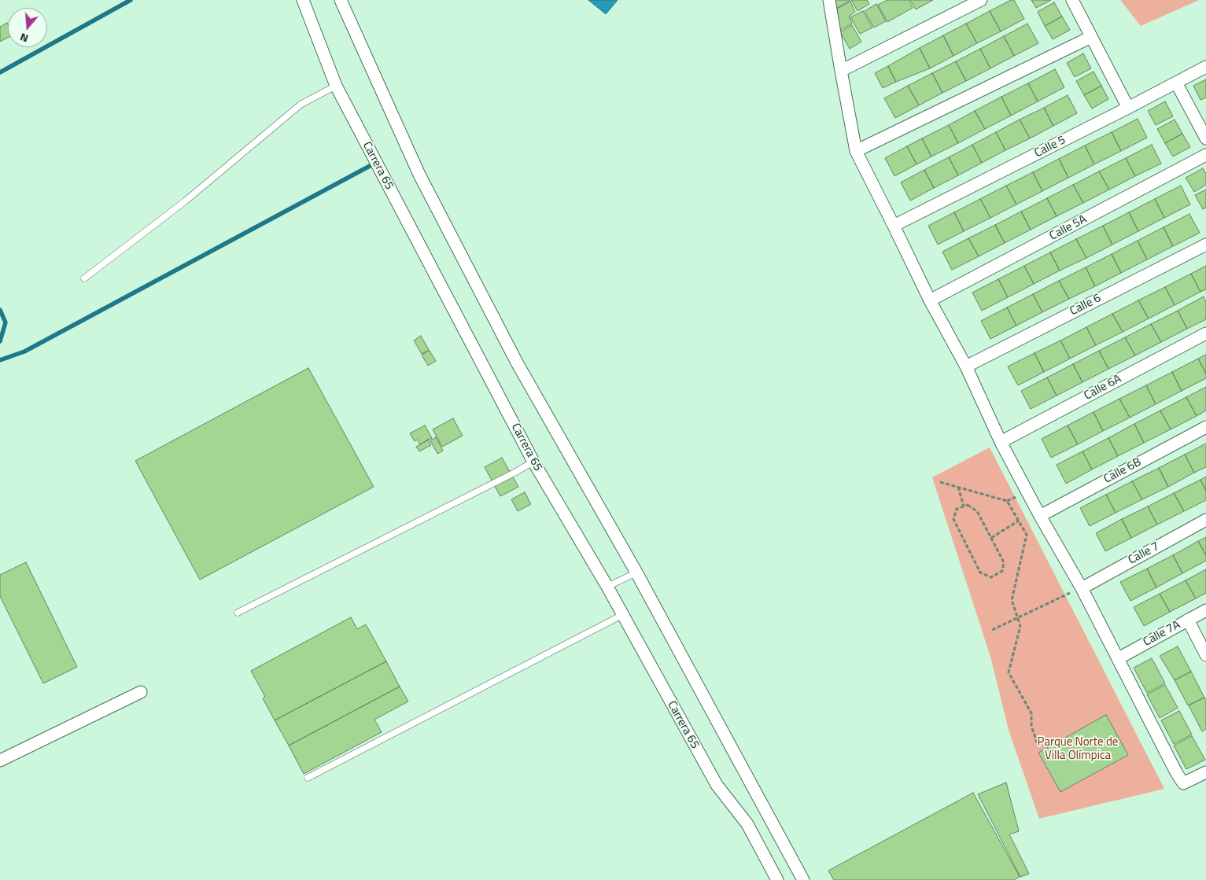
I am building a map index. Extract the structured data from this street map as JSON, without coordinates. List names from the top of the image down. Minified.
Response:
{"streets":{"street":["Calle 5","Carrera 65","Calle 5A","Calle 6","Calle 6A","Calle 6B","Calle 7","Calle 7A"]},"parks":["Parque Norte de Villa Olímpica"],"north":"bottom"}
